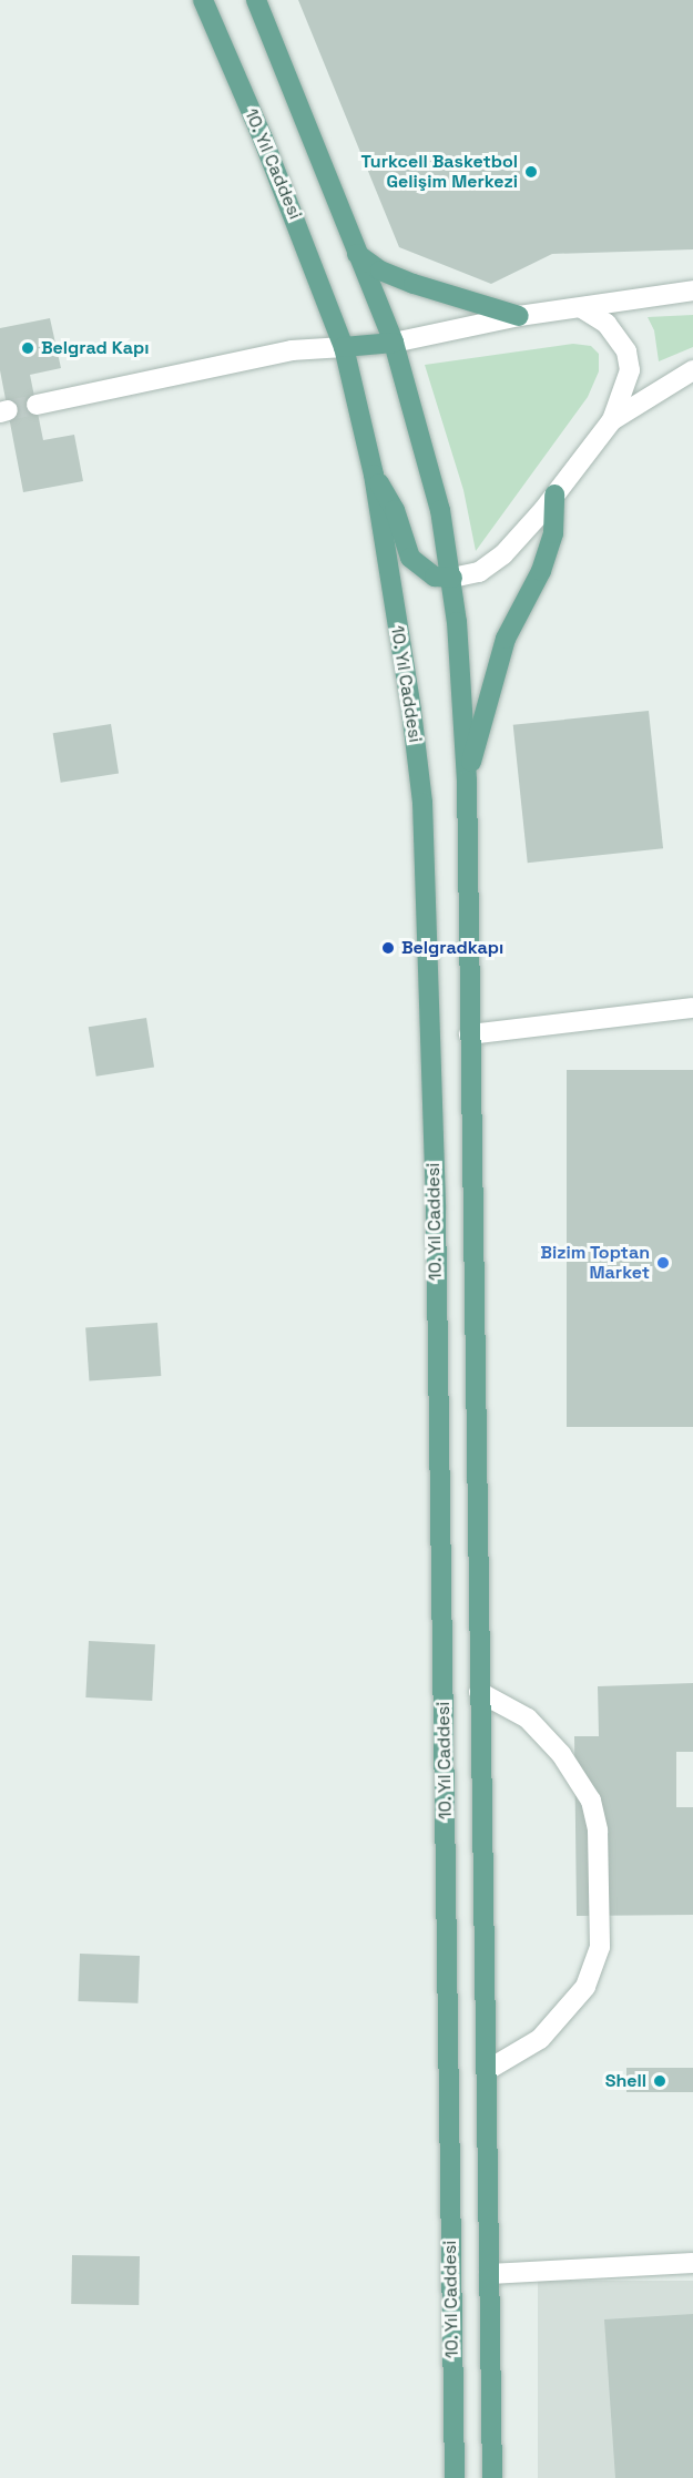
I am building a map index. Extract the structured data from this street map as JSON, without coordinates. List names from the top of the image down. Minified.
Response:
{"streets":{"main road":["10. Yıl Caddesi"]},"places":["Turkcell Basketbol Gelişim Merkezi","Belgrad Kapı","Belgradkapı","Bizim Toptan Market","Shell"]}
